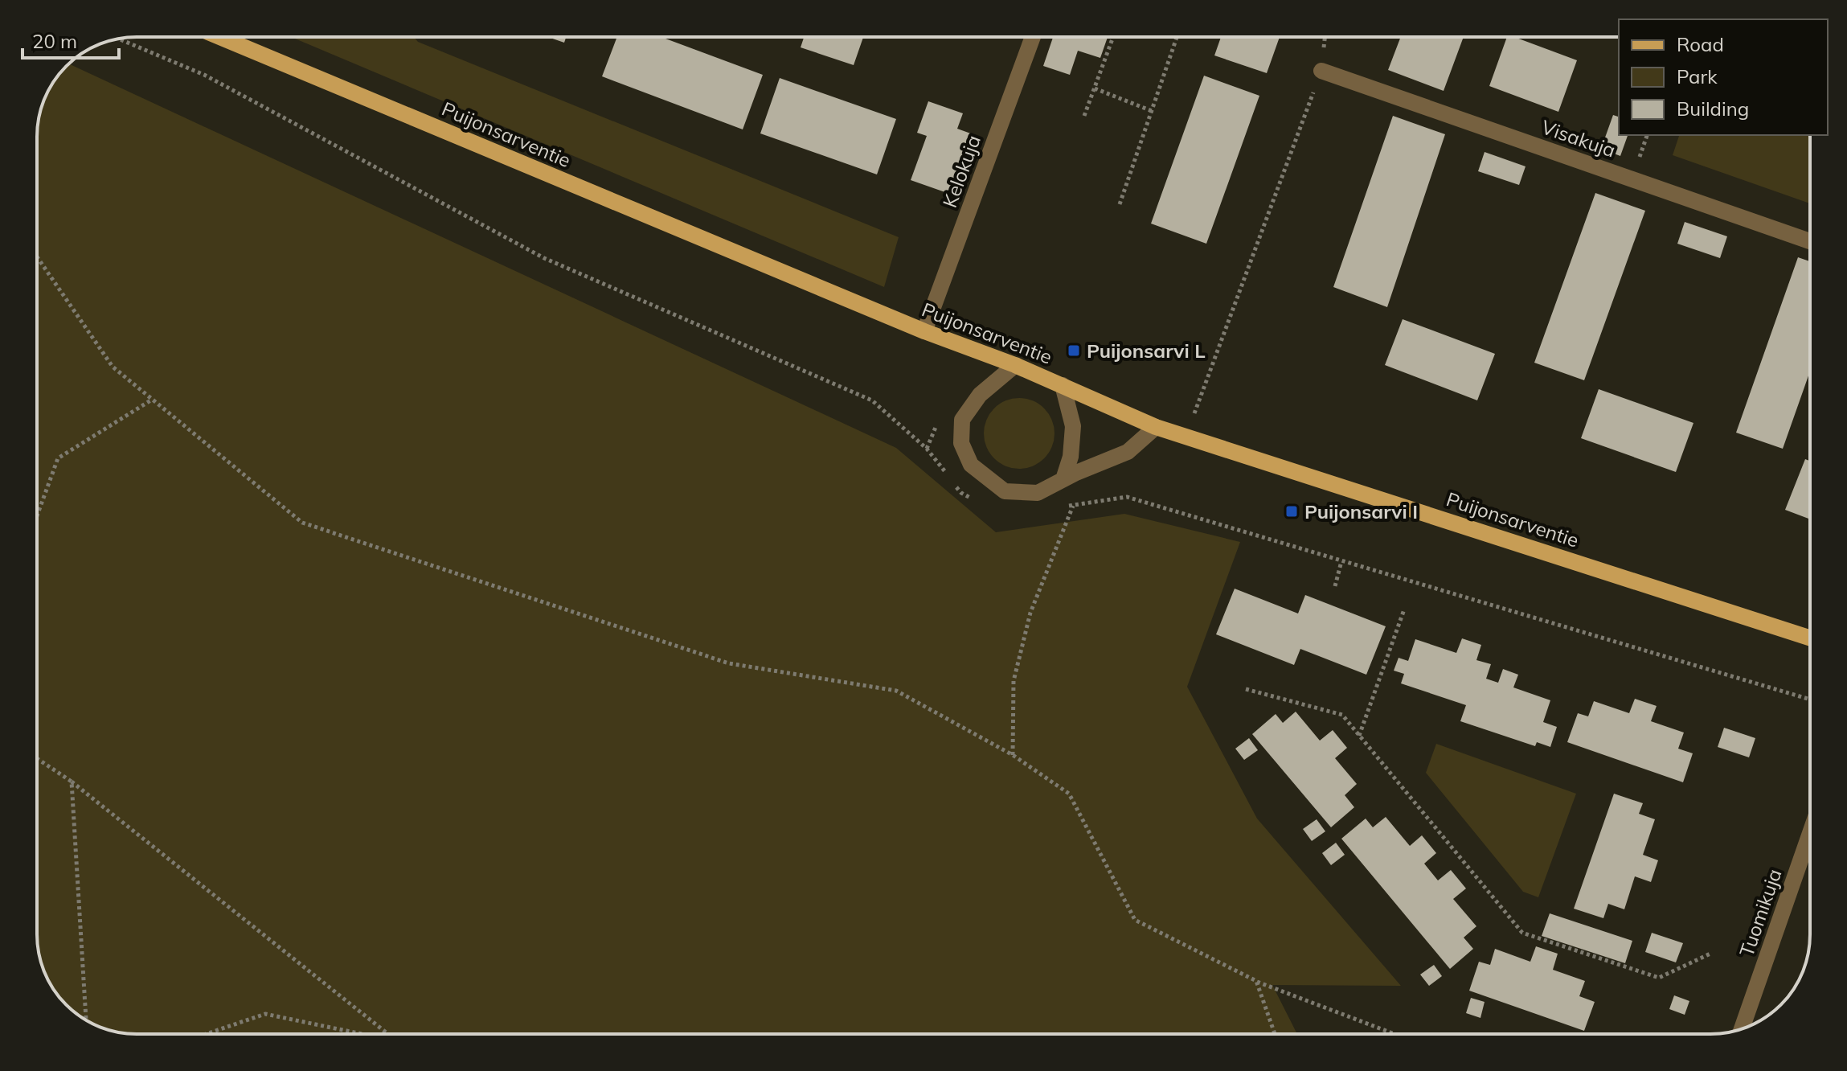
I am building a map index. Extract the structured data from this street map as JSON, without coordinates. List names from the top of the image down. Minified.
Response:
{"streets":{"main road":["Puijonsarventie"],"street":["Visakuja","Kelokuja","Tuomikuja"]},"crossings":[["Puijonsarventie","Kelokuja"]],"places":{"transit":["Puijonsarvi L","Puijonsarvi I"]},"legend":["Road","Park","Building"],"scale_bar":"20 m"}
